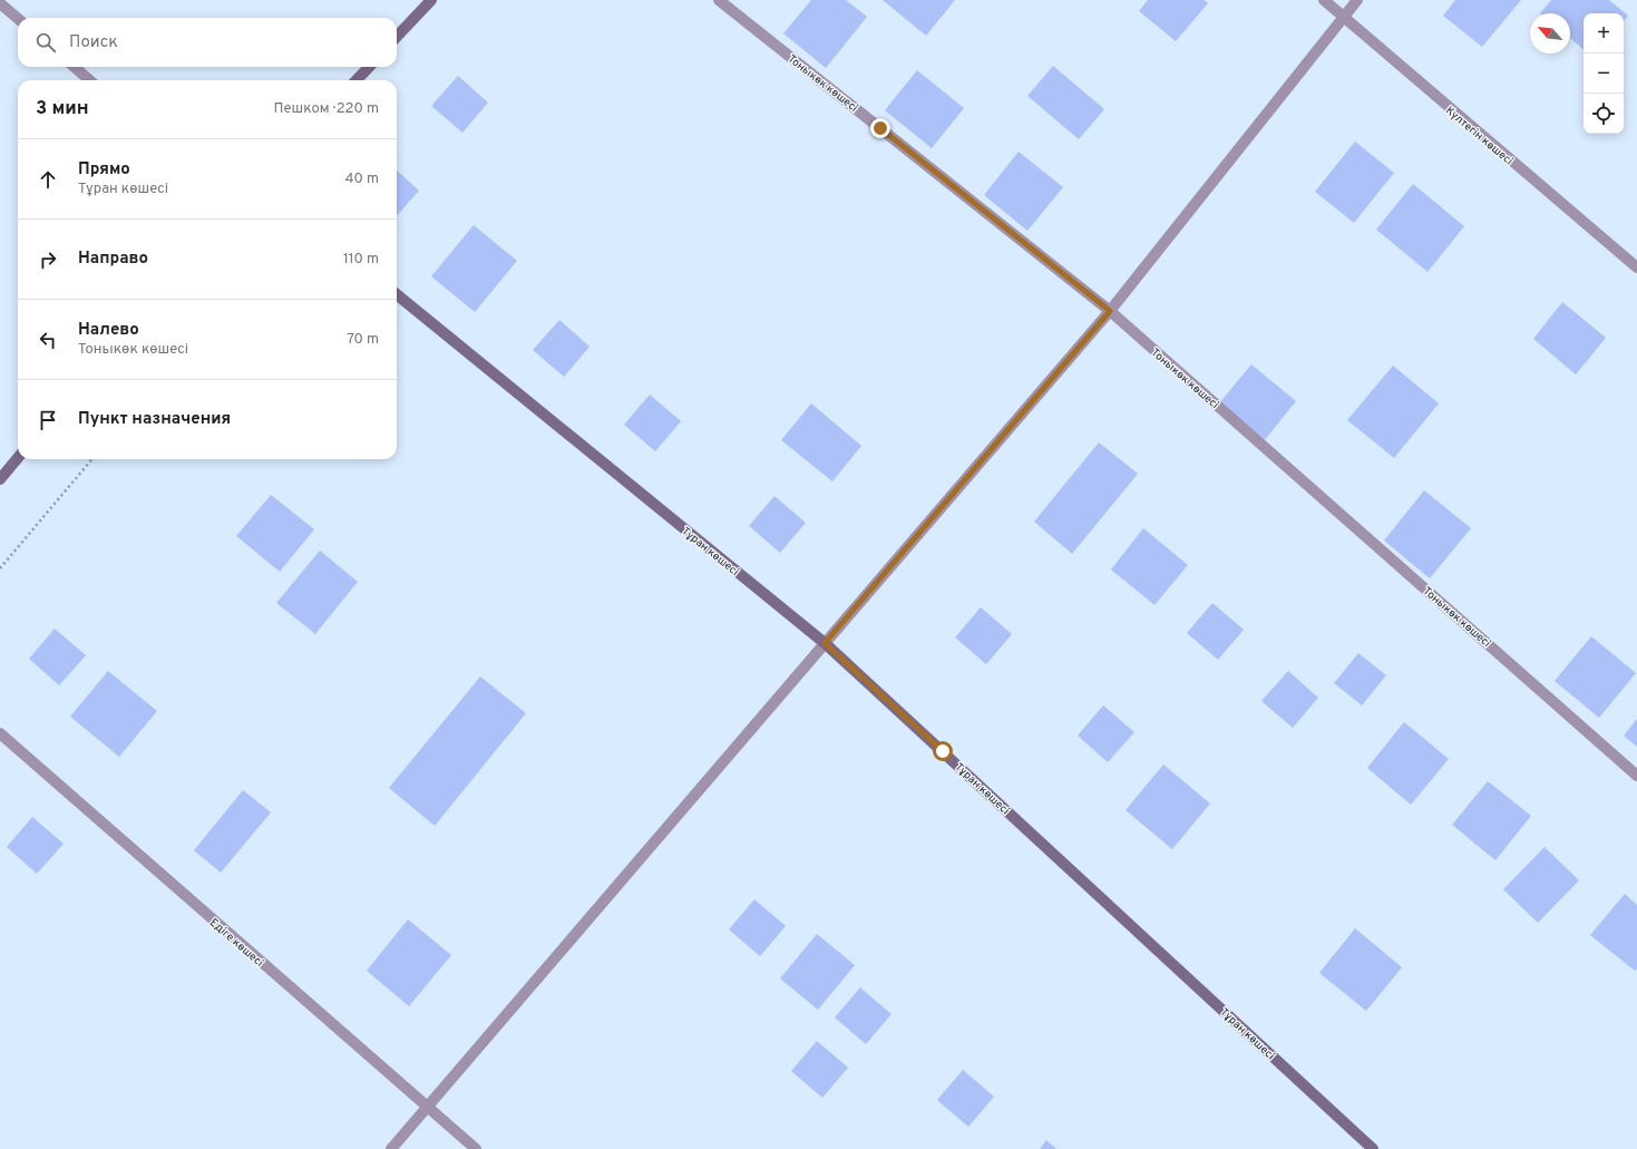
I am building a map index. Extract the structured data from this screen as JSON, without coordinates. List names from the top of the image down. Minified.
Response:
{"streets":{"street":["Тоныкөк көшесі","Күлтегін көшесі","Тұран көшесі","Едіге көшесі"]},"north":"top left","page":{"map_buttons":["+","−"],"search":"Поиск","heading":["3 мин","Пешком · 220 m"],"list":[["Прямо","Тұран көшесі","40 m"],["Направо","110 m"],["Налево","Тоныкөк көшесі","70 m"],"Пункт назначения"]}}
